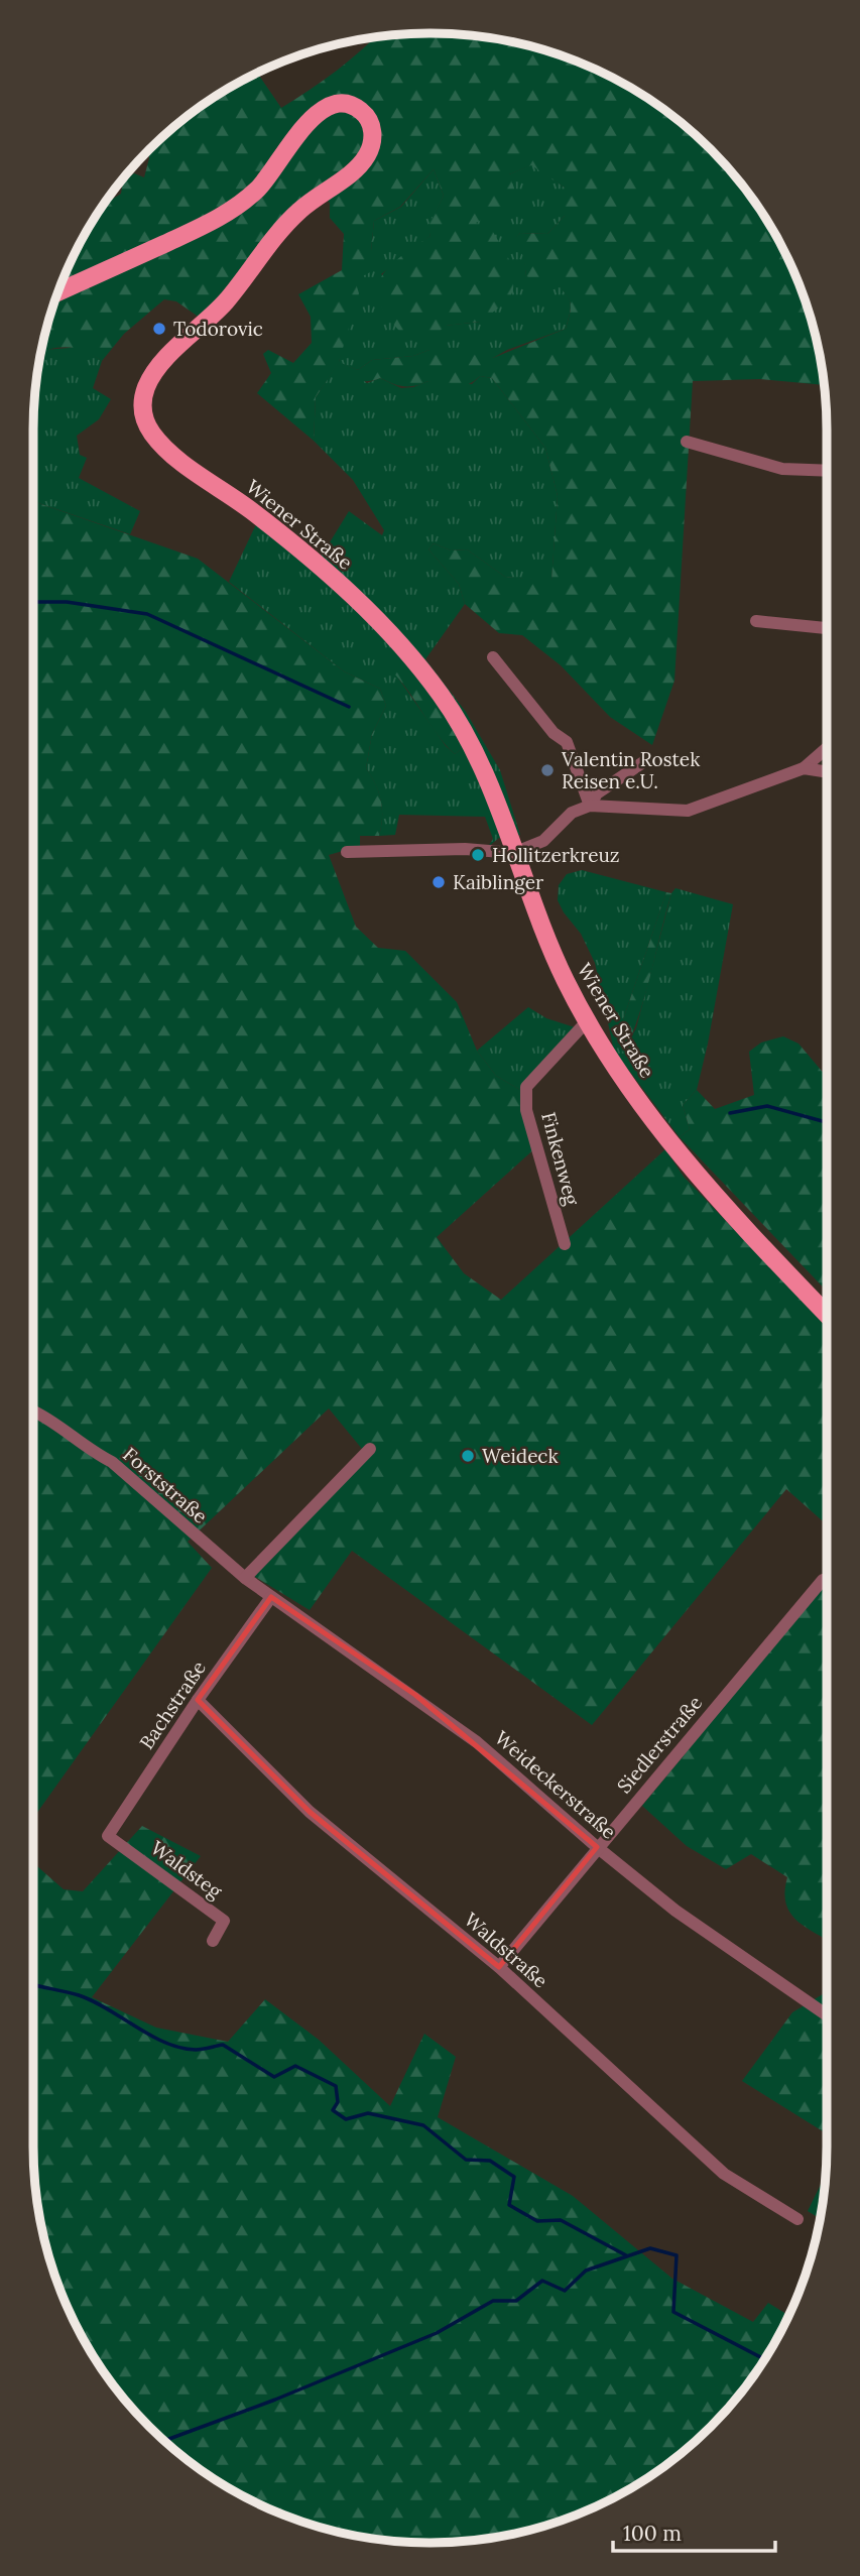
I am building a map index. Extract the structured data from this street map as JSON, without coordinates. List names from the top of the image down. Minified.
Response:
{"streets":{"main road":["Wiener Straße"],"street":["Finkenweg","Forststraße","Bachstraße","Siedlerstraße","Weideckerstraße","Waldsteg","Waldstraße"]},"crossings":[["Wiener Straße","Finkenweg"],["Forststraße","Weideckerstraße"],["Bachstraße","Weideckerstraße"],["Bachstraße","Waldsteg"],["Bachstraße","Waldstraße"],["Siedlerstraße","Weideckerstraße"],["Siedlerstraße","Waldstraße"]],"places":["Todorovic","Valentin Rostek Reisen e.U.","Hollitzerkreuz","Kaiblinger","Weideck"],"scale_bar":"100 m"}
